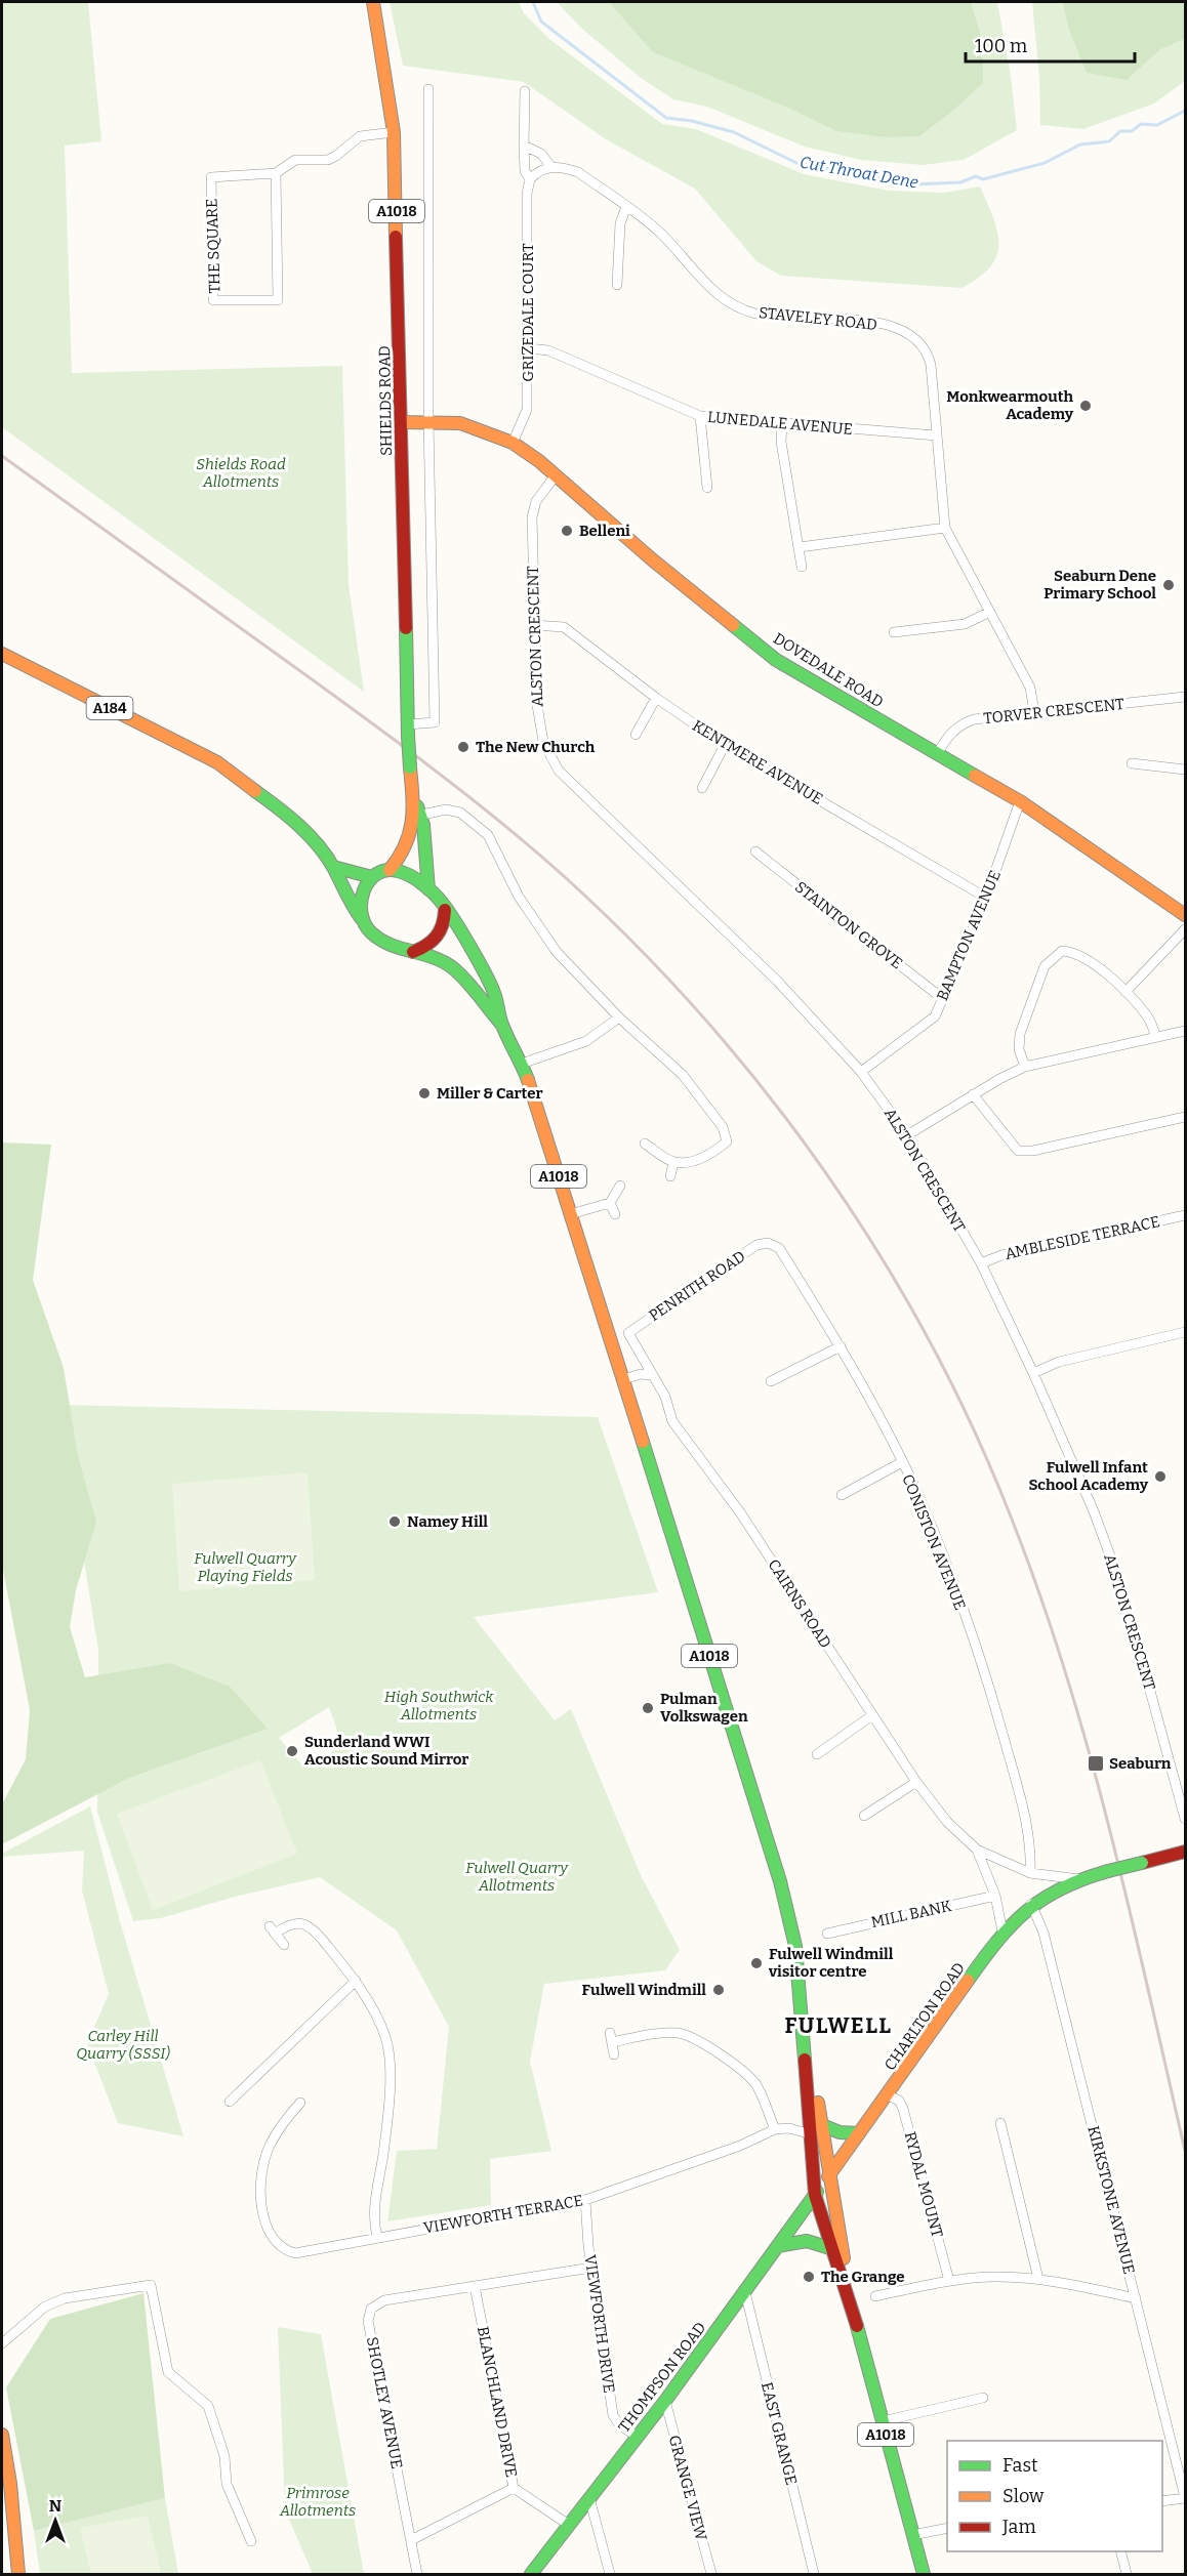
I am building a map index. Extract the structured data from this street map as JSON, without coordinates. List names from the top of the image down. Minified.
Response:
{"streets":{"main road":["A1018","SHIELDS ROAD","DOVEDALE ROAD","A184","CHARLTON ROAD","THOMPSON ROAD"],"street":["THE SQUARE","GRIZEDALE COURT","STAVELEY ROAD","LUNEDALE AVENUE","ALSTON CRESCENT","TORVER CRESCENT","KENTMERE AVENUE","STAINTON GROVE","BAMPTON AVENUE","AMBLESIDE TERRACE","PENRITH ROAD","CONISTON AVENUE","CAIRNS ROAD","MILL BANK","RYDAL MOUNT","KIRKSTONE AVENUE","VIEWFORTH TERRACE","VIEWFORTH DRIVE","BLANCHLAND DRIVE","SHOTLEY AVENUE","EAST GRANGE","GRANGE VIEW"]},"crossings":[["A1018","SHIELDS ROAD"],["A1018","A184"],["A1018","CHARLTON ROAD"],["A1018","THOMPSON ROAD"],["THE SQUARE","SHIELDS ROAD"],["GRIZEDALE COURT","LUNEDALE AVENUE"],["GRIZEDALE COURT","DOVEDALE ROAD"],["STAVELEY ROAD","LUNEDALE AVENUE"],["STAVELEY ROAD","TORVER CRESCENT"],["SHIELDS ROAD","DOVEDALE ROAD"],["ALSTON CRESCENT","DOVEDALE ROAD"],["ALSTON CRESCENT","KENTMERE AVENUE"],["ALSTON CRESCENT","BAMPTON AVENUE"],["ALSTON CRESCENT","AMBLESIDE TERRACE"],["DOVEDALE ROAD","TORVER CRESCENT"],["DOVEDALE ROAD","BAMPTON AVENUE"],["KENTMERE AVENUE","BAMPTON AVENUE"],["STAINTON GROVE","BAMPTON AVENUE"],["PENRITH ROAD","CONISTON AVENUE"],["PENRITH ROAD","CAIRNS ROAD"],["CONISTON AVENUE","CAIRNS ROAD"],["CAIRNS ROAD","MILL BANK"],["CAIRNS ROAD","CHARLTON ROAD"],["CHARLTON ROAD","RYDAL MOUNT"],["CHARLTON ROAD","KIRKSTONE AVENUE"],["CHARLTON ROAD","THOMPSON ROAD"],["VIEWFORTH TERRACE","VIEWFORTH DRIVE"],["VIEWFORTH DRIVE","THOMPSON ROAD"],["VIEWFORTH DRIVE","SHOTLEY AVENUE"],["THOMPSON ROAD","BLANCHLAND DRIVE"],["THOMPSON ROAD","EAST GRANGE"],["THOMPSON ROAD","GRANGE VIEW"],["BLANCHLAND DRIVE","SHOTLEY AVENUE"]],"districts":["FULWELL"],"water":["Cut Throat Dene"],"parks":["Shields Road Allotments","Fulwell Quarry Playing Fields","High Southwick Allotments","Fulwell Quarry Allotments","Carley Hill Quarry (SSSI)","Primrose Allotments"],"places":{"other":["Monkwearmouth Academy","Belleni","Seaburn Dene Primary School","The New Church","Miller & Carter","Fulwell Infant School Academy","Namey Hill","Pulman Volkswagen","Sunderland WWI Acoustic Sound Mirror","Fulwell Windmill visitor centre","Fulwell Windmill","The Grange"],"transit":["Seaburn"]},"legend":["Fast","Slow","Jam"],"scale_bar":"100 m","north":"top"}
